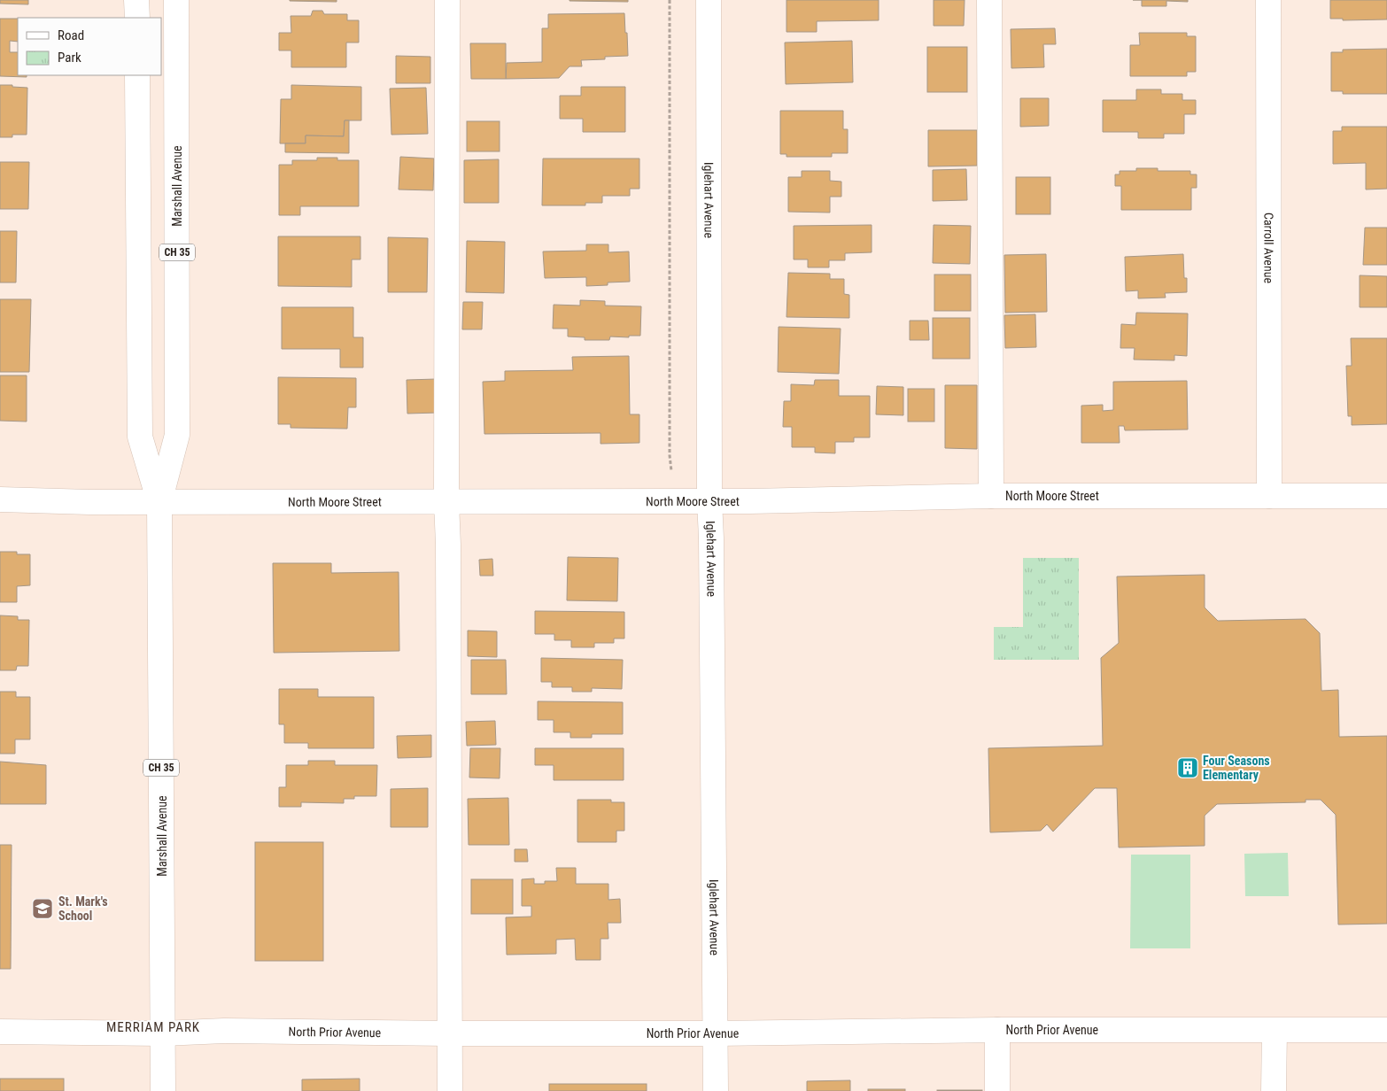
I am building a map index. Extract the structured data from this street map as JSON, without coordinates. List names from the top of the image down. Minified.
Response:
{"streets":{"street":["Marshall Avenue","Iglehart Avenue","Carroll Avenue","CH 35","North Moore Street","North Prior Avenue"]},"crossings":[["Marshall Avenue","North Moore Street"],["Marshall Avenue","North Prior Avenue"],["Iglehart Avenue","North Moore Street"],["Iglehart Avenue","North Prior Avenue"],["Carroll Avenue","North Moore Street"]],"districts":["MERRIAM PARK"],"places":{"building":["Four Seasons Elementary"],"school or university":["St. Mark's School"]},"legend":["Road","Park"]}
